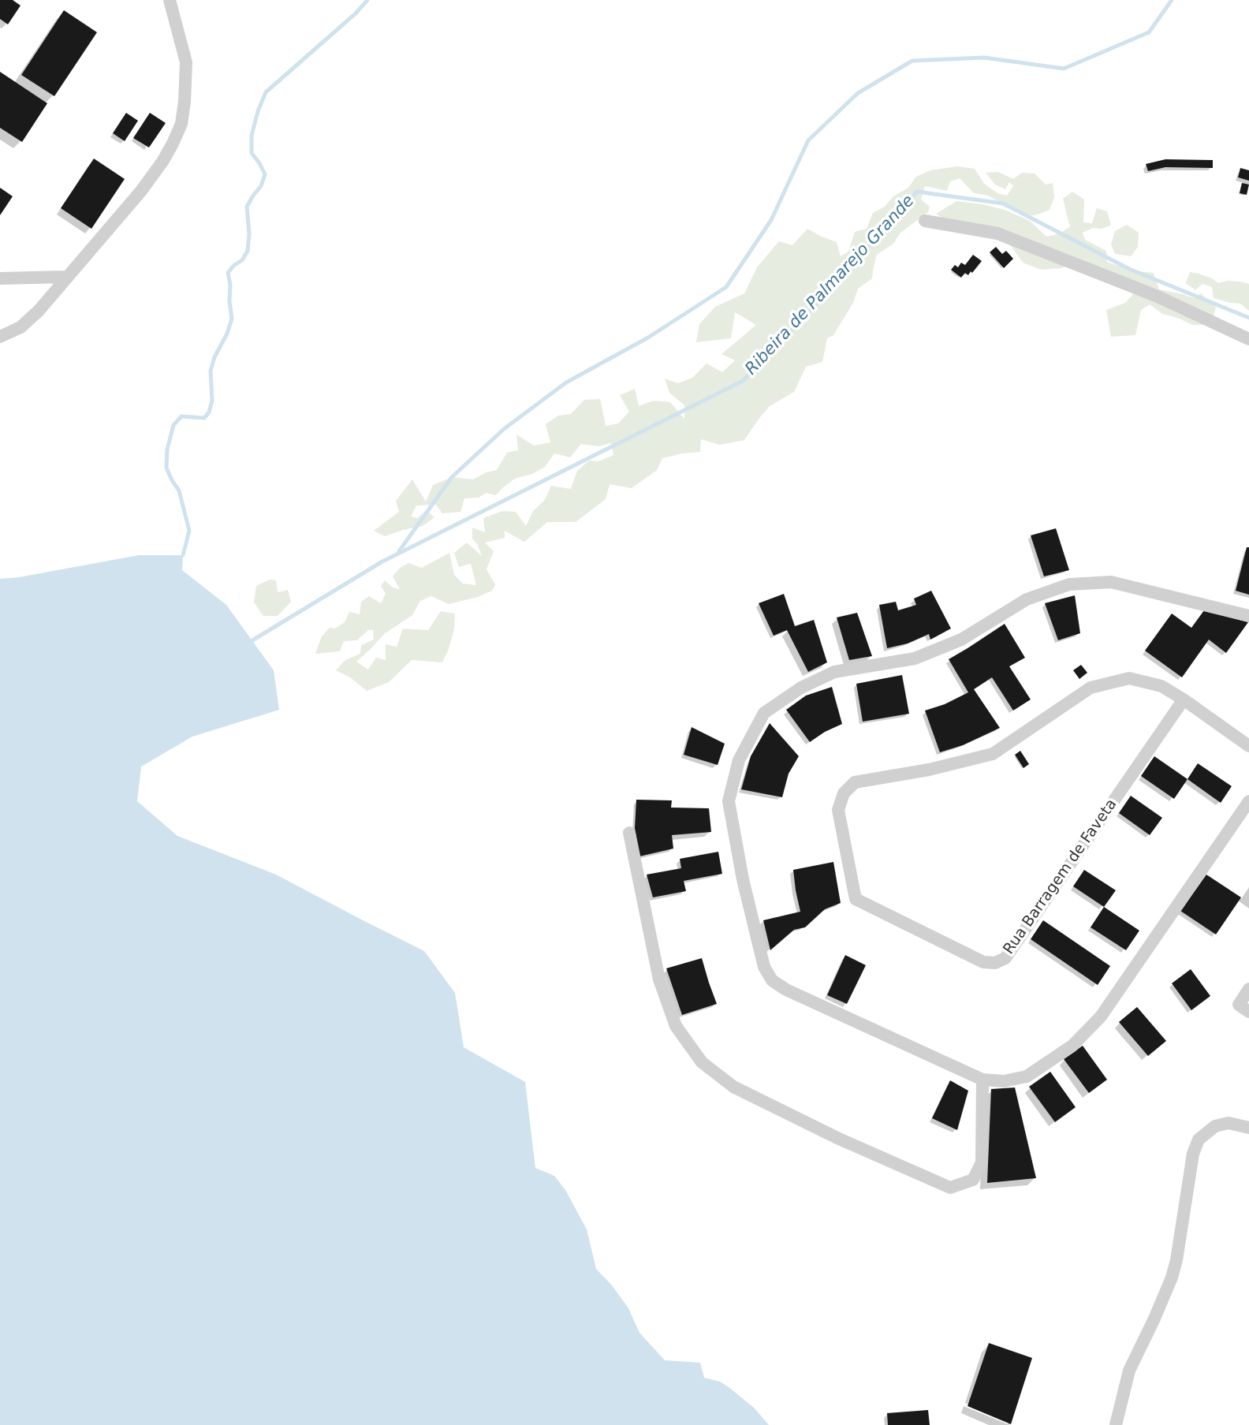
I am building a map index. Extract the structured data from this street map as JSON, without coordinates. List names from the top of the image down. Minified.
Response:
{"streets":{"street":["Rua Barragem de Faveta"]},"water":["Ribeira de Palmarejo Grande"]}
